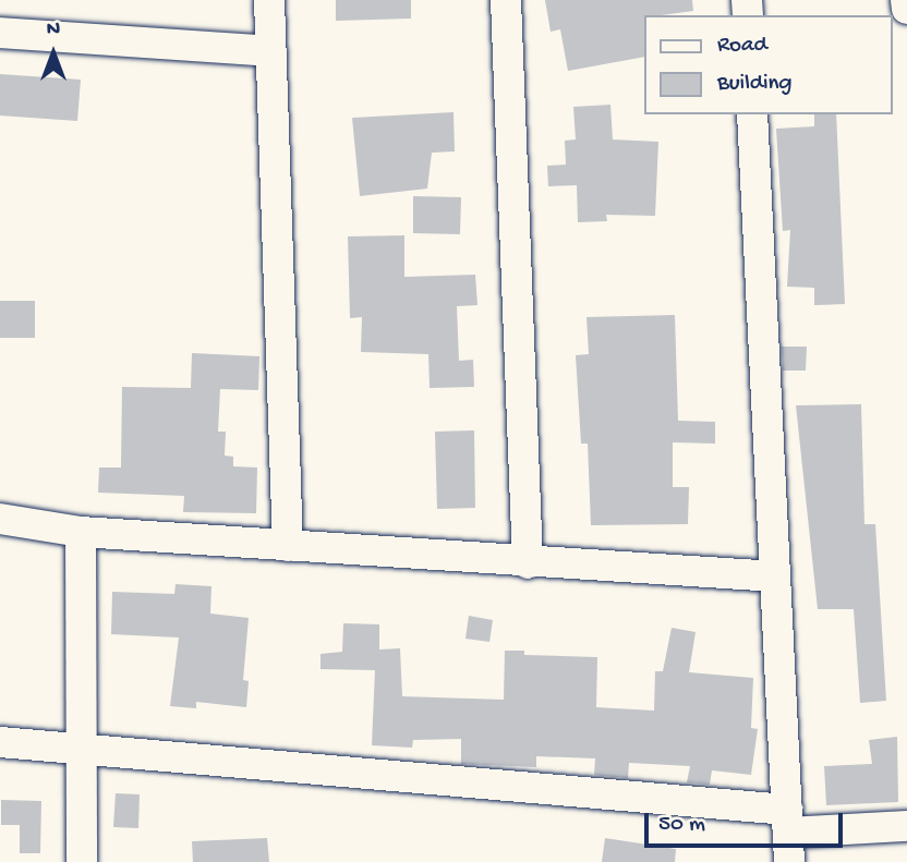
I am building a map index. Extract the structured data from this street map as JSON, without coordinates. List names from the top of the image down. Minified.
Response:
{"legend":["Road","Building"],"scale_bar":"50 m","north":"top"}
